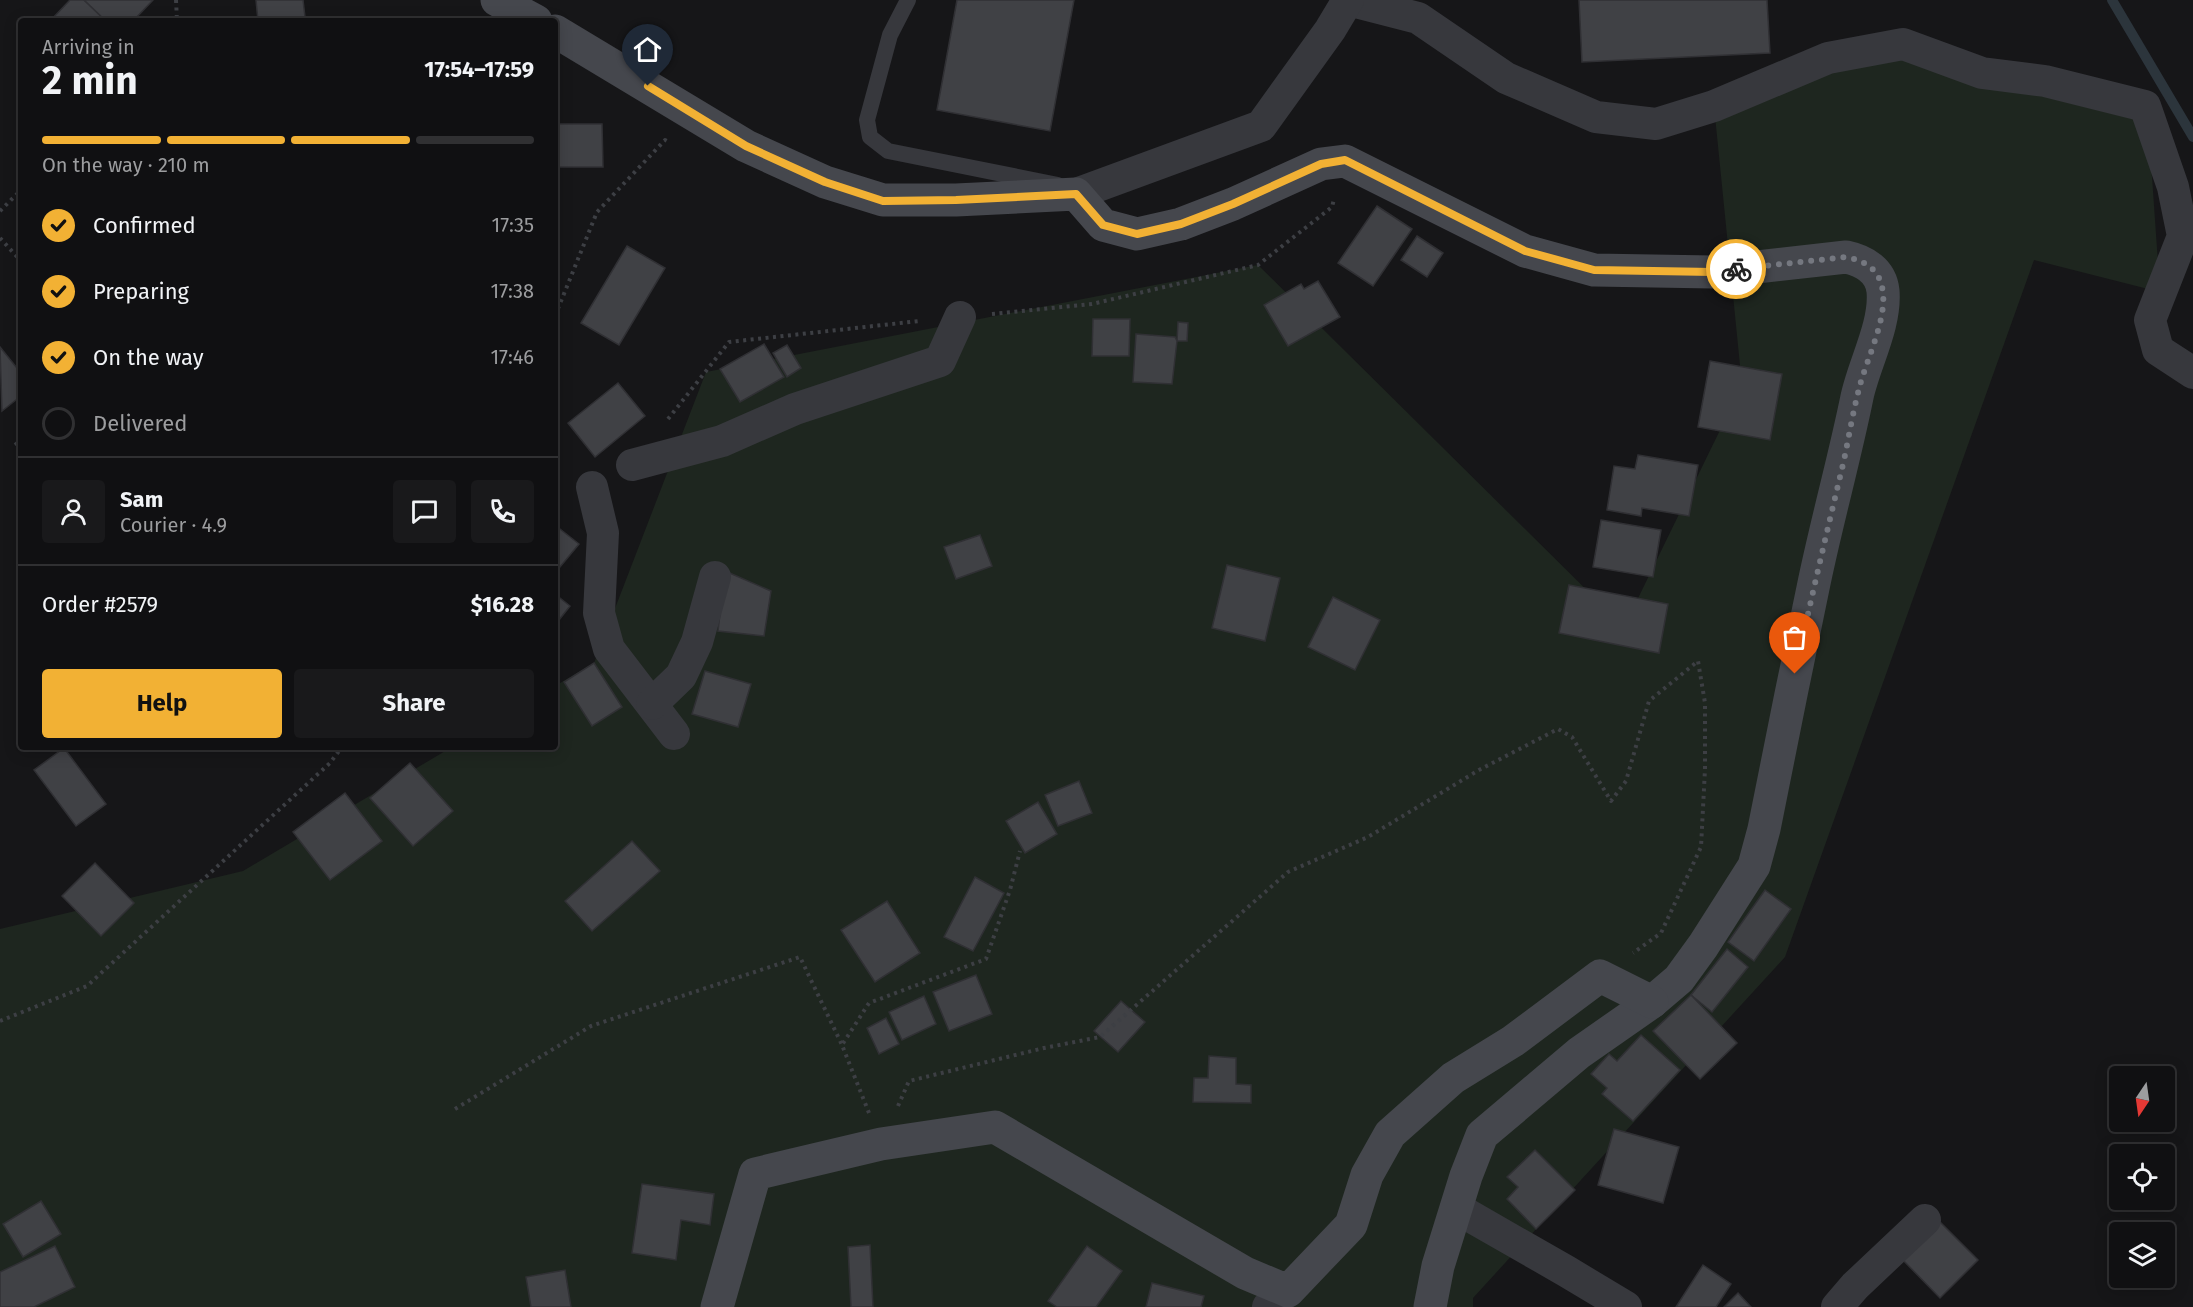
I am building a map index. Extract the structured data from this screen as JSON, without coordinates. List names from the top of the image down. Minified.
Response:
{"north":"bottom","page":{"heading":["2 min","Arriving in","17:54–17:59"],"panel":["Sam","Courier · 4.9","Order #2579","$16.28"],"bar":"On the way · 210 m","list":[["Confirmed","17:35"],["Preparing","17:38"],["On the way","17:46"],"Delivered"],"buttons":["Help","Share"]}}
